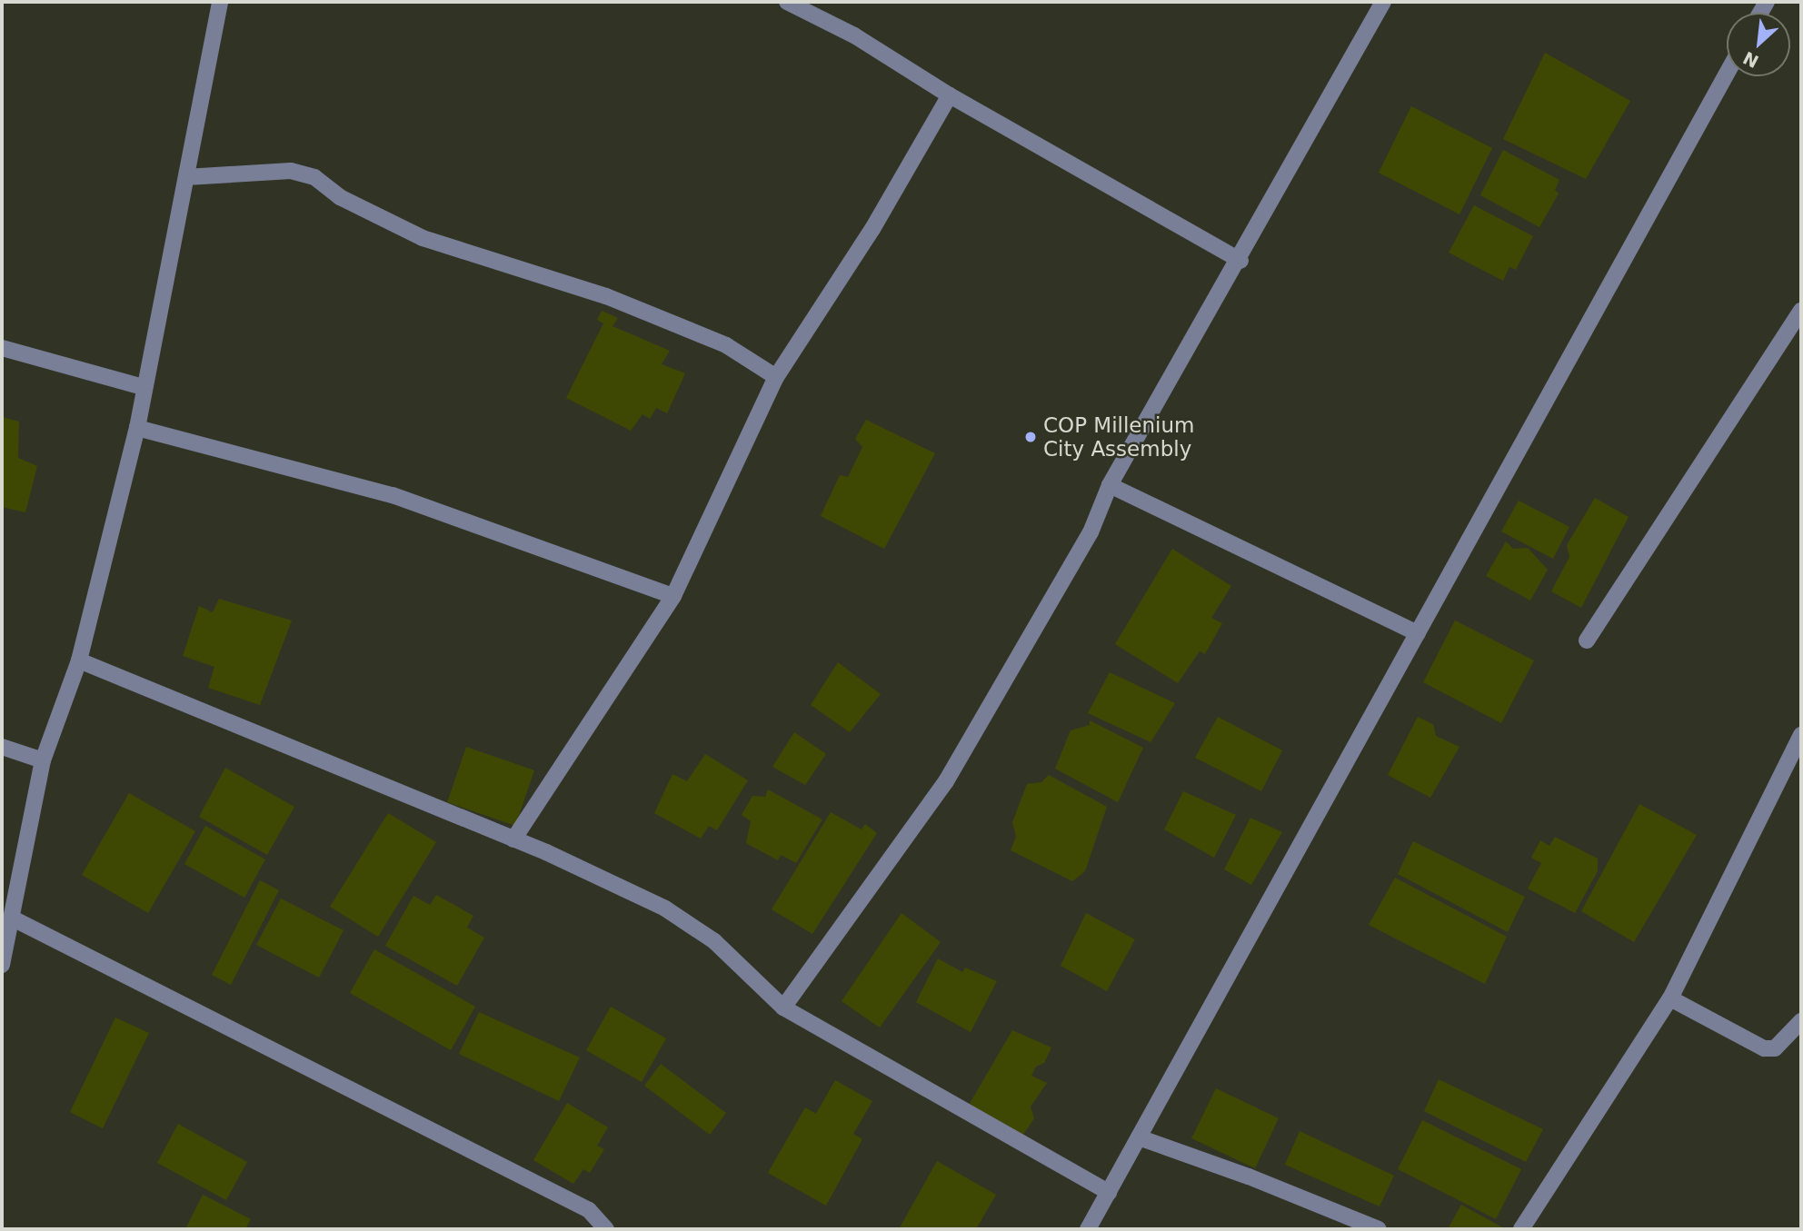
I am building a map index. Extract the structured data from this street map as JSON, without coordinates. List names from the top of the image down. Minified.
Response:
{"places":["COP Millenium City Assembly"],"north":"bottom left"}
